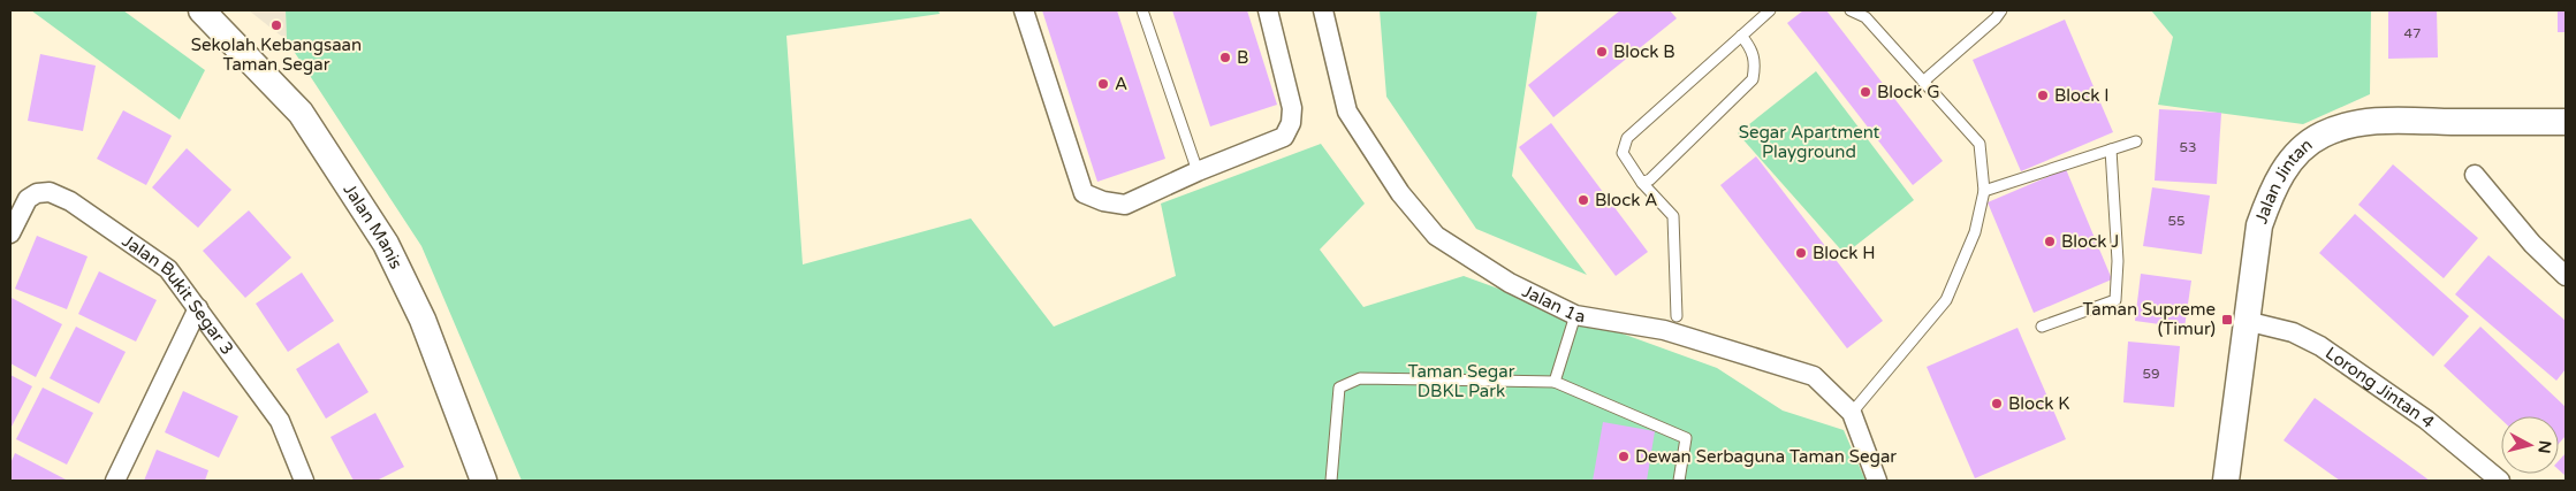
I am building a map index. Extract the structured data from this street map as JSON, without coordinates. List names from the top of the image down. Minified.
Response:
{"streets":{"street":["Jalan Jintan","Jalan Manis","Jalan Bukit Segar 3","Jalan 1a","Lorong Jintan 4"]},"crossings":[["Jalan Jintan","Lorong Jintan 4"]],"parks":["Segar Apartment Playground","Taman Segar DBKL Park"],"places":{"other":["Sekolah Kebangsaan Taman Segar","Block B","B","A","Block G","Block I","Block A","Block J","Block H","Block K","Dewan Serbaguna Taman Segar"],"transit":["Taman Supreme (Timur)"]},"house_numbers":["47","53","55","59"],"north":"right"}
